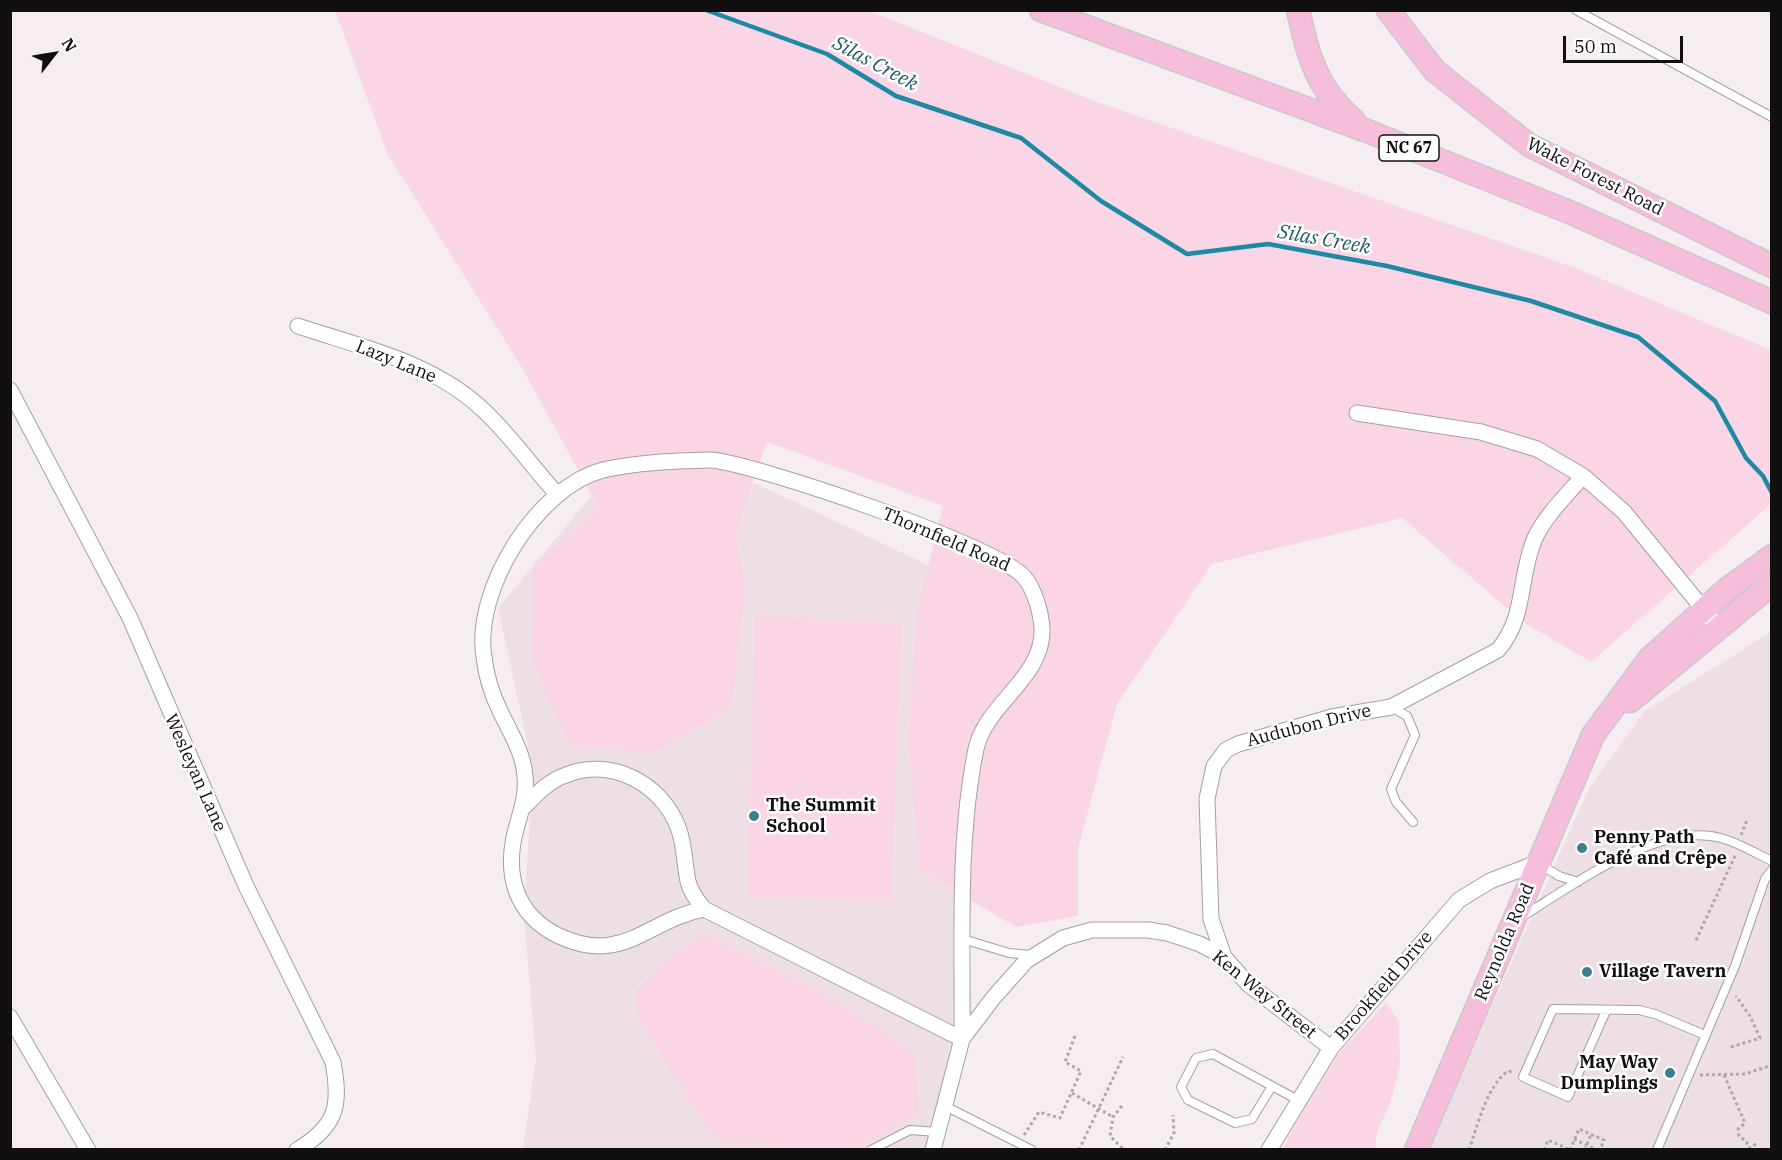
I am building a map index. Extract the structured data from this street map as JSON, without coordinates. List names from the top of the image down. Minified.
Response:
{"streets":{"main road":["NC 67","Wake Forest Road","Reynolda Road"],"street":["Lazy Lane","Thornfield Road","Audubon Drive","Wesleyan Lane","Brookfield Drive","Ken Way Street"]},"crossings":[["Lazy Lane","Thornfield Road"],["Thornfield Road","Ken Way Street"],["Audubon Drive","Ken Way Street"],["Reynolda Road","Brookfield Drive"],["Brookfield Drive","Ken Way Street"]],"water":["Silas Creek"],"places":["The Summit School","Penny Path Café and Crêpe","Village Tavern","May Way Dumplings"],"scale_bar":"50 m","north":"top right"}
